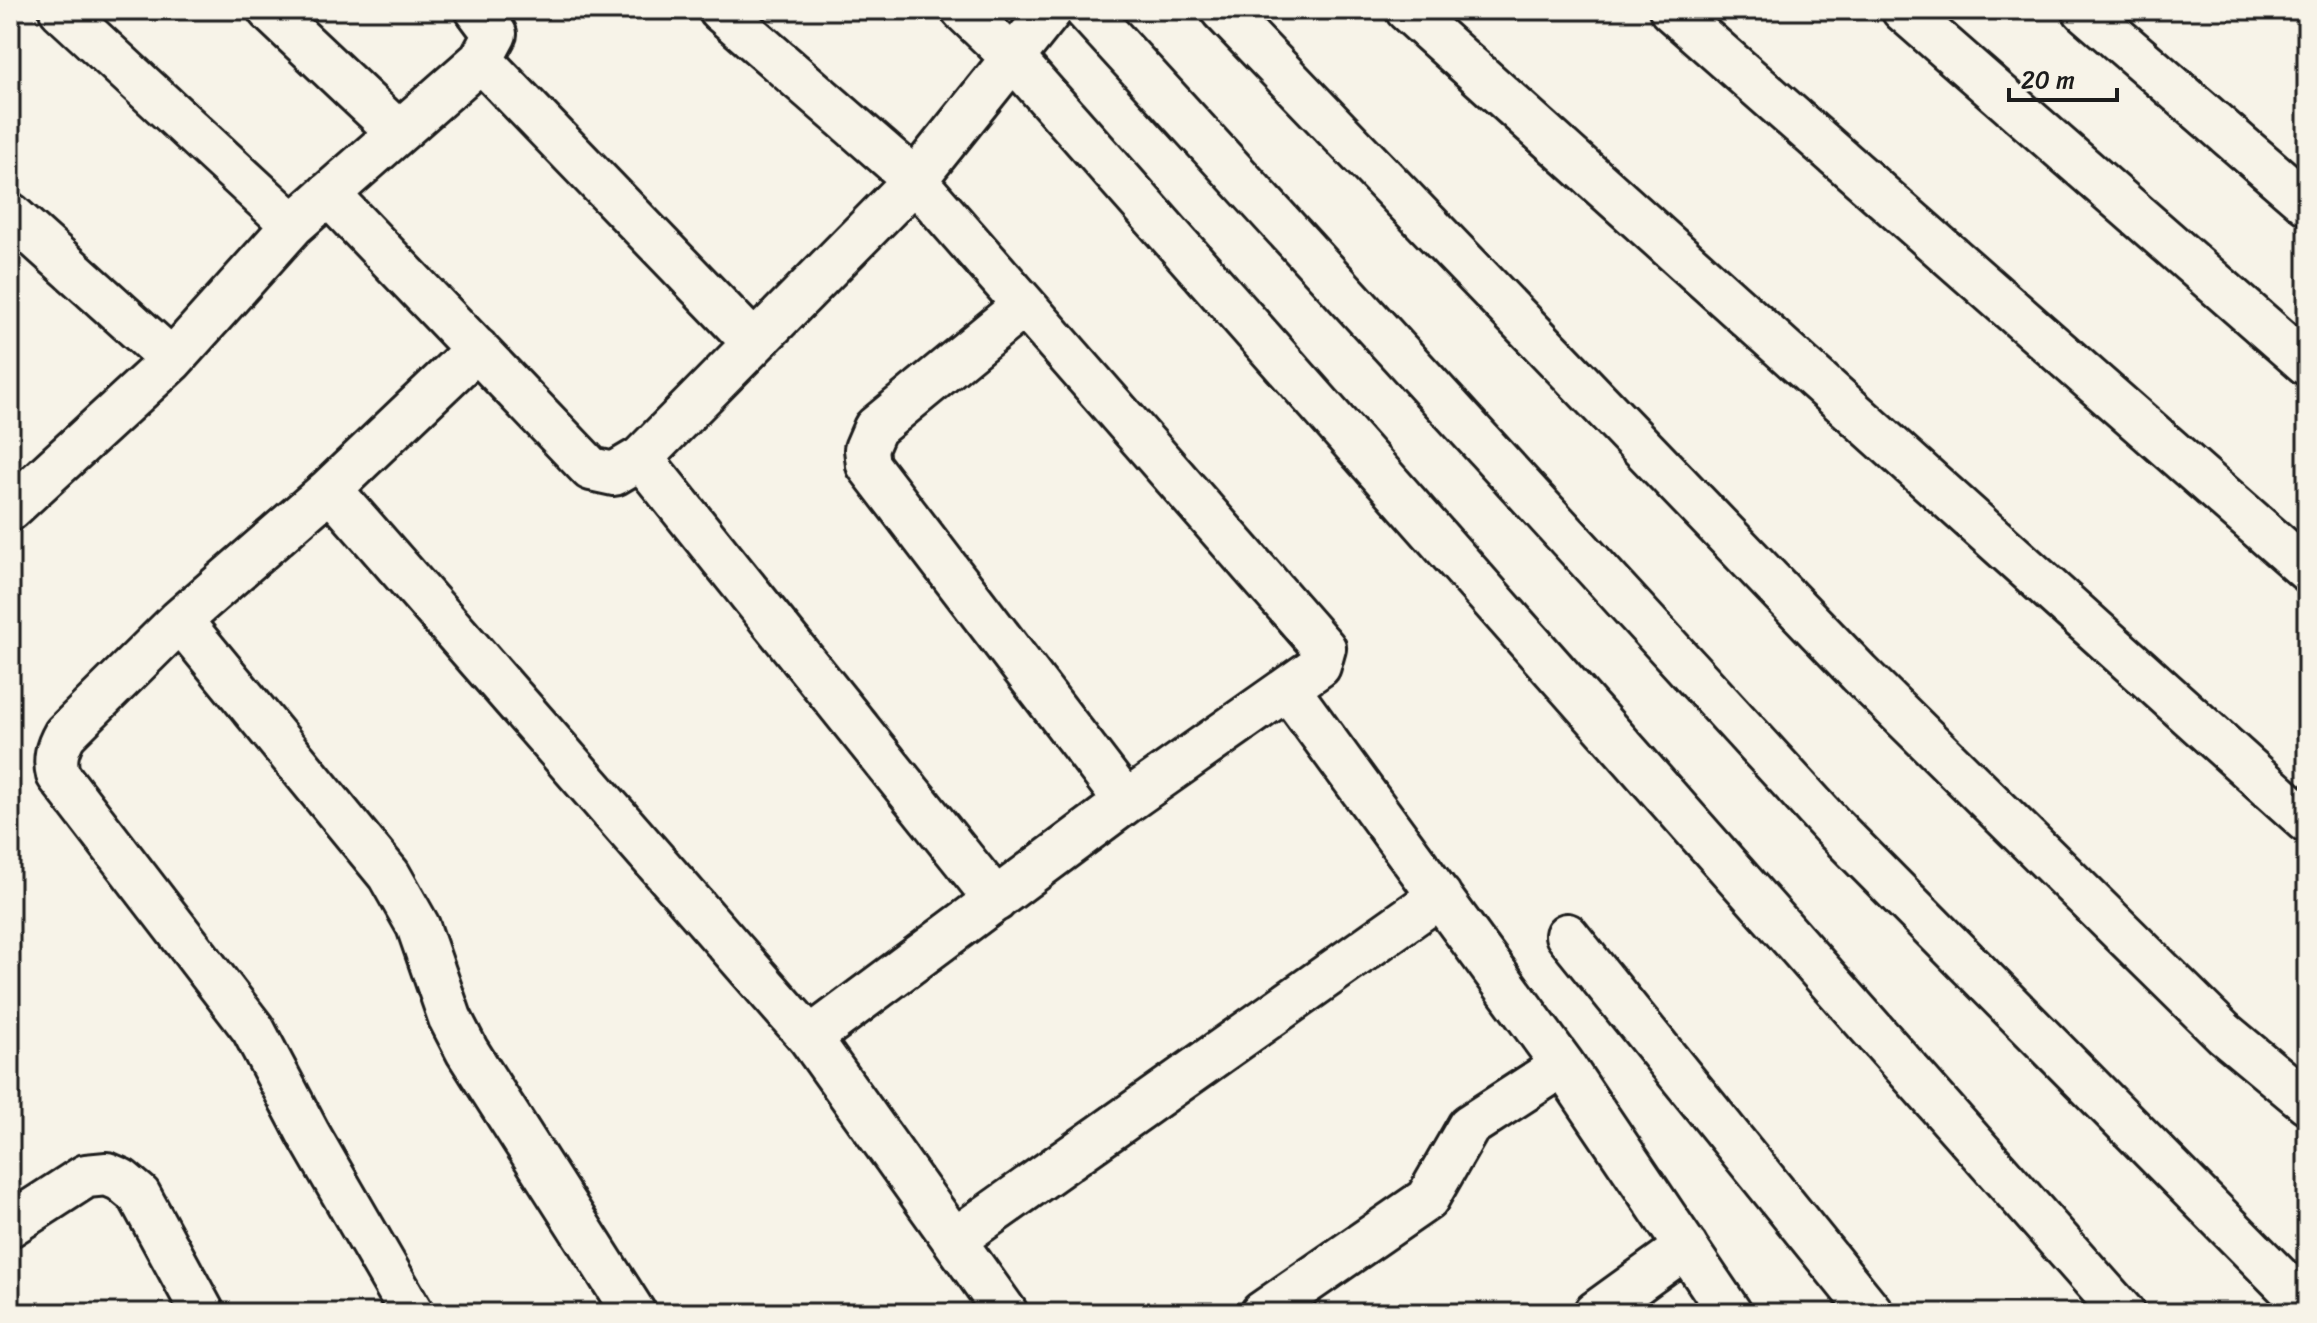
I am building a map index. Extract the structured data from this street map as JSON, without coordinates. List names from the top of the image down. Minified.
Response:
{"scale_bar":"20 m"}
